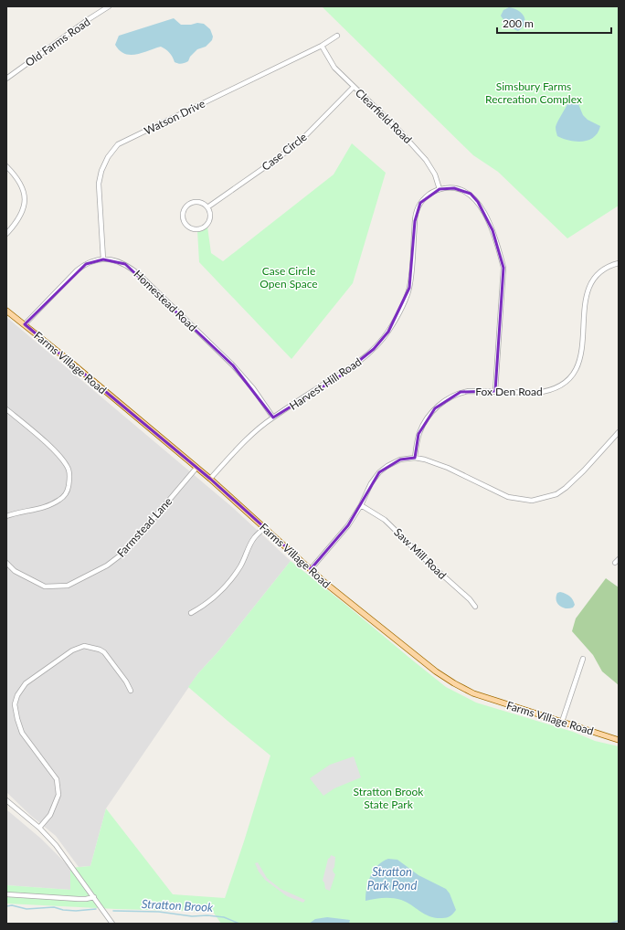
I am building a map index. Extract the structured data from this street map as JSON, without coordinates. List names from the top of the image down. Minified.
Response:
{"streets":{"main road":["Farms Village Road"],"street":["Old Farms Road","Clearfield Road","Watson Drive","Case Circle","Homestead Road","Harvest Hill Road","Fox Den Road","Farmstead Lane","Saw Mill Road"]},"crossings":[["Clearfield Road","Watson Drive"],["Clearfield Road","Case Circle"],["Clearfield Road","Harvest Hill Road"],["Watson Drive","Homestead Road"],["Homestead Road","Farms Village Road"],["Homestead Road","Harvest Hill Road"],["Farms Village Road","Harvest Hill Road"],["Farms Village Road","Farmstead Lane"]],"water":["Stratton Park Pond","Stratton Brook"],"parks":["Simsbury Farms Recreation Complex","Case Circle Open Space","Stratton Brook State Park"],"scale_bar":"200 m"}
